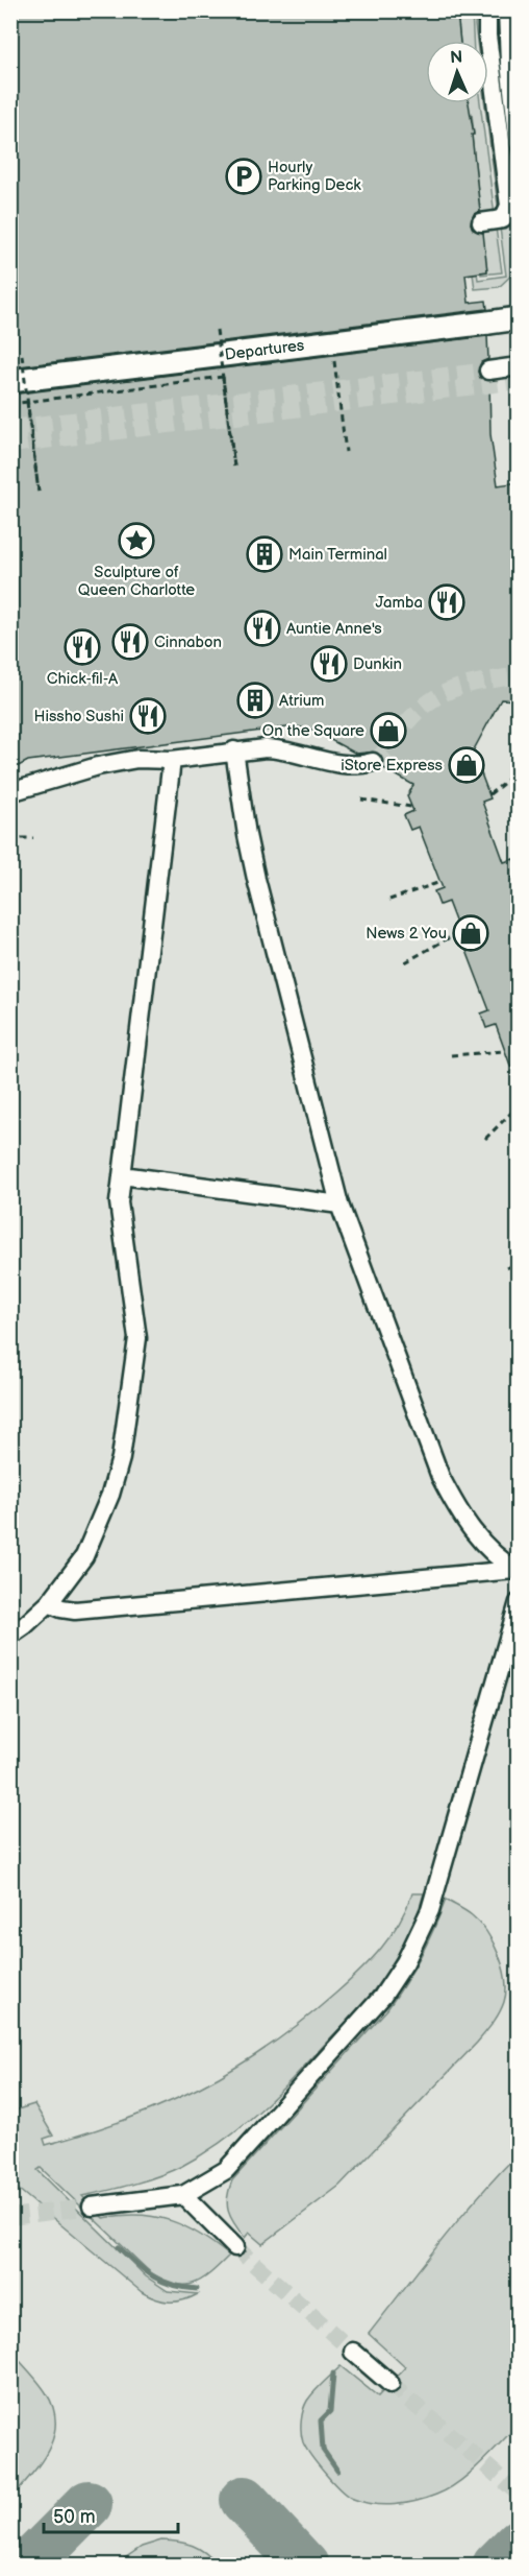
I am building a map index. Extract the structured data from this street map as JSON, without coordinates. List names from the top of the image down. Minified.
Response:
{"streets":{"main road":["Departures"]},"places":{"parking":["Hourly Parking Deck"],"place":["Sculpture of Queen Charlotte"],"building":["Main Terminal","Atrium"],"restaurant":["Jamba","Auntie Anne's","Cinnabon","Chick-fil-A","Dunkin","Hissho Sushi"],"shop":["On the Square","iStore Express","News 2 You"]},"scale_bar":"50 m","north":"top"}
